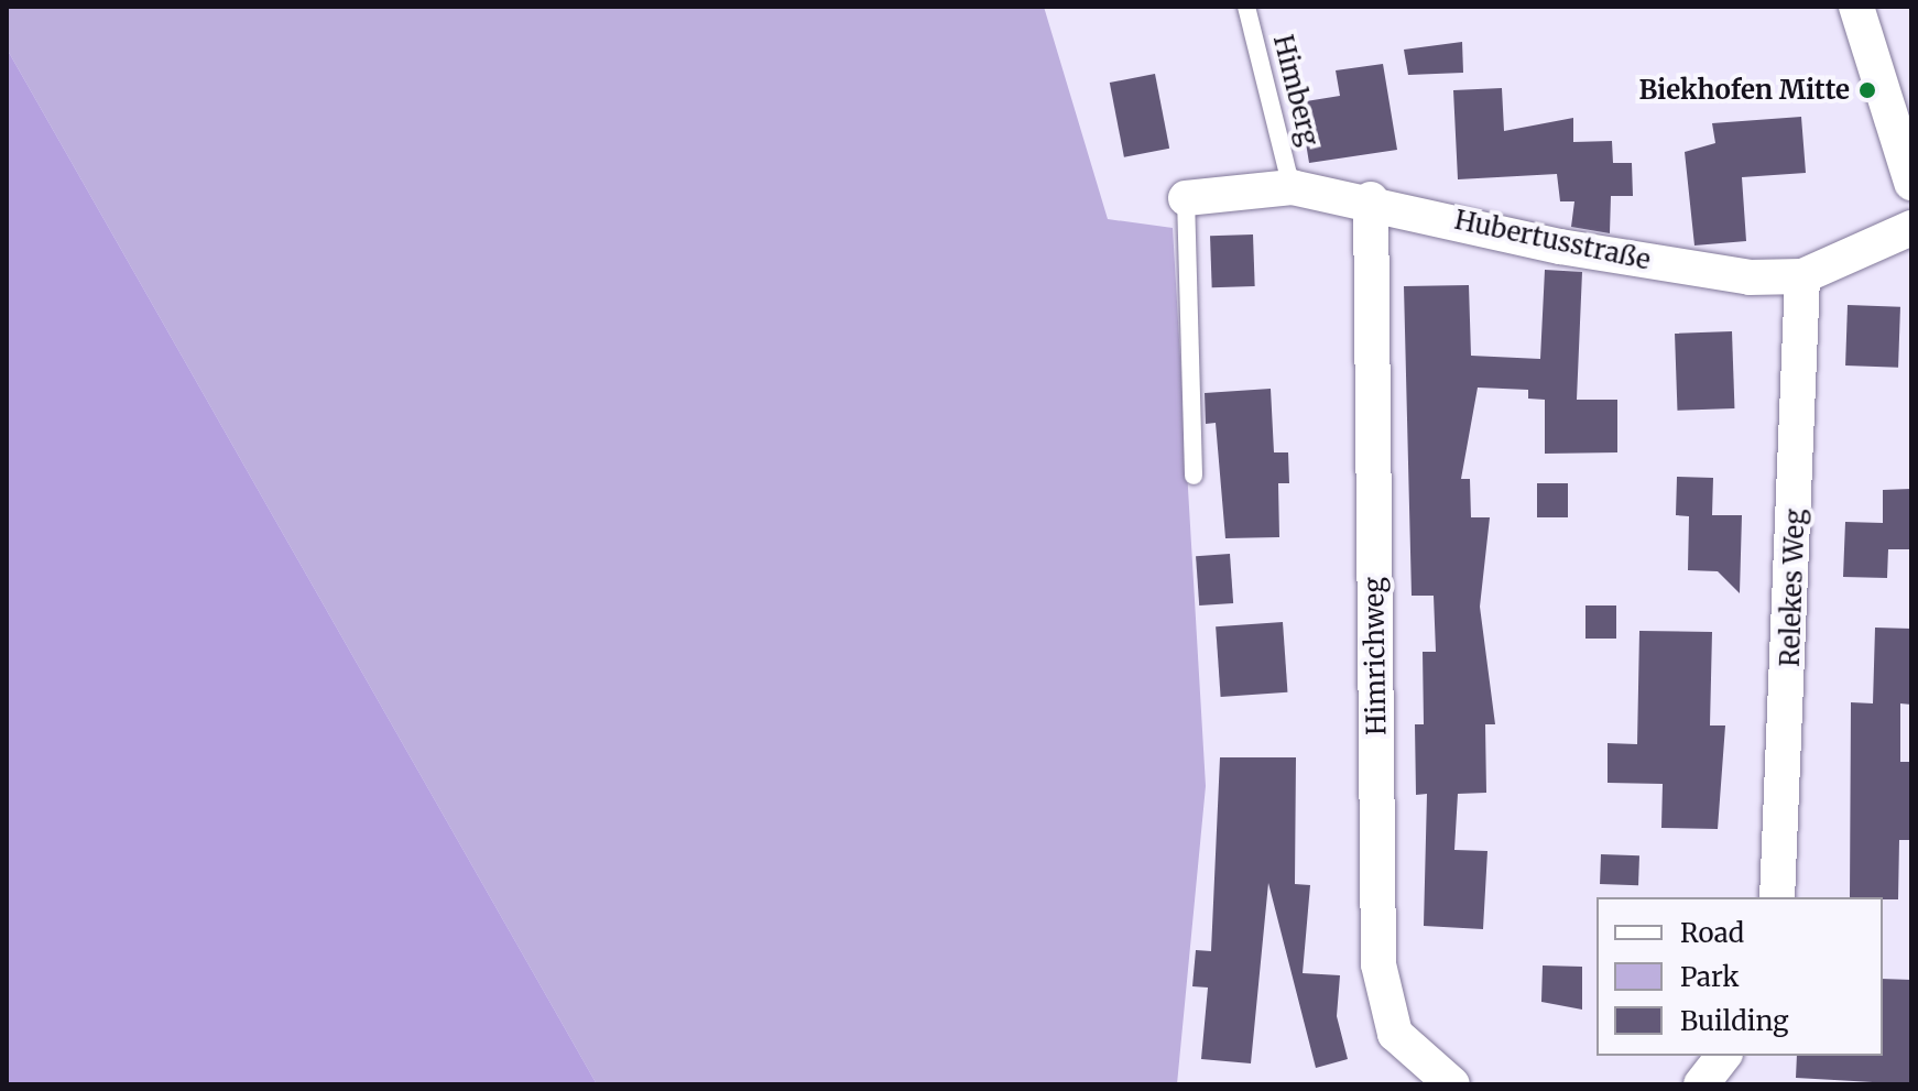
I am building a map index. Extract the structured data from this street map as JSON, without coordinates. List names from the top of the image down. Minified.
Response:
{"streets":{"street":["Hubertusstraße","Relekes Weg","Himrichweg"],"lane":["Himberg"]},"crossings":[["Himberg","Hubertusstraße"],["Hubertusstraße","Relekes Weg"],["Hubertusstraße","Himrichweg"]],"places":["Biekhofen Mitte"],"legend":["Road","Park","Building"]}
